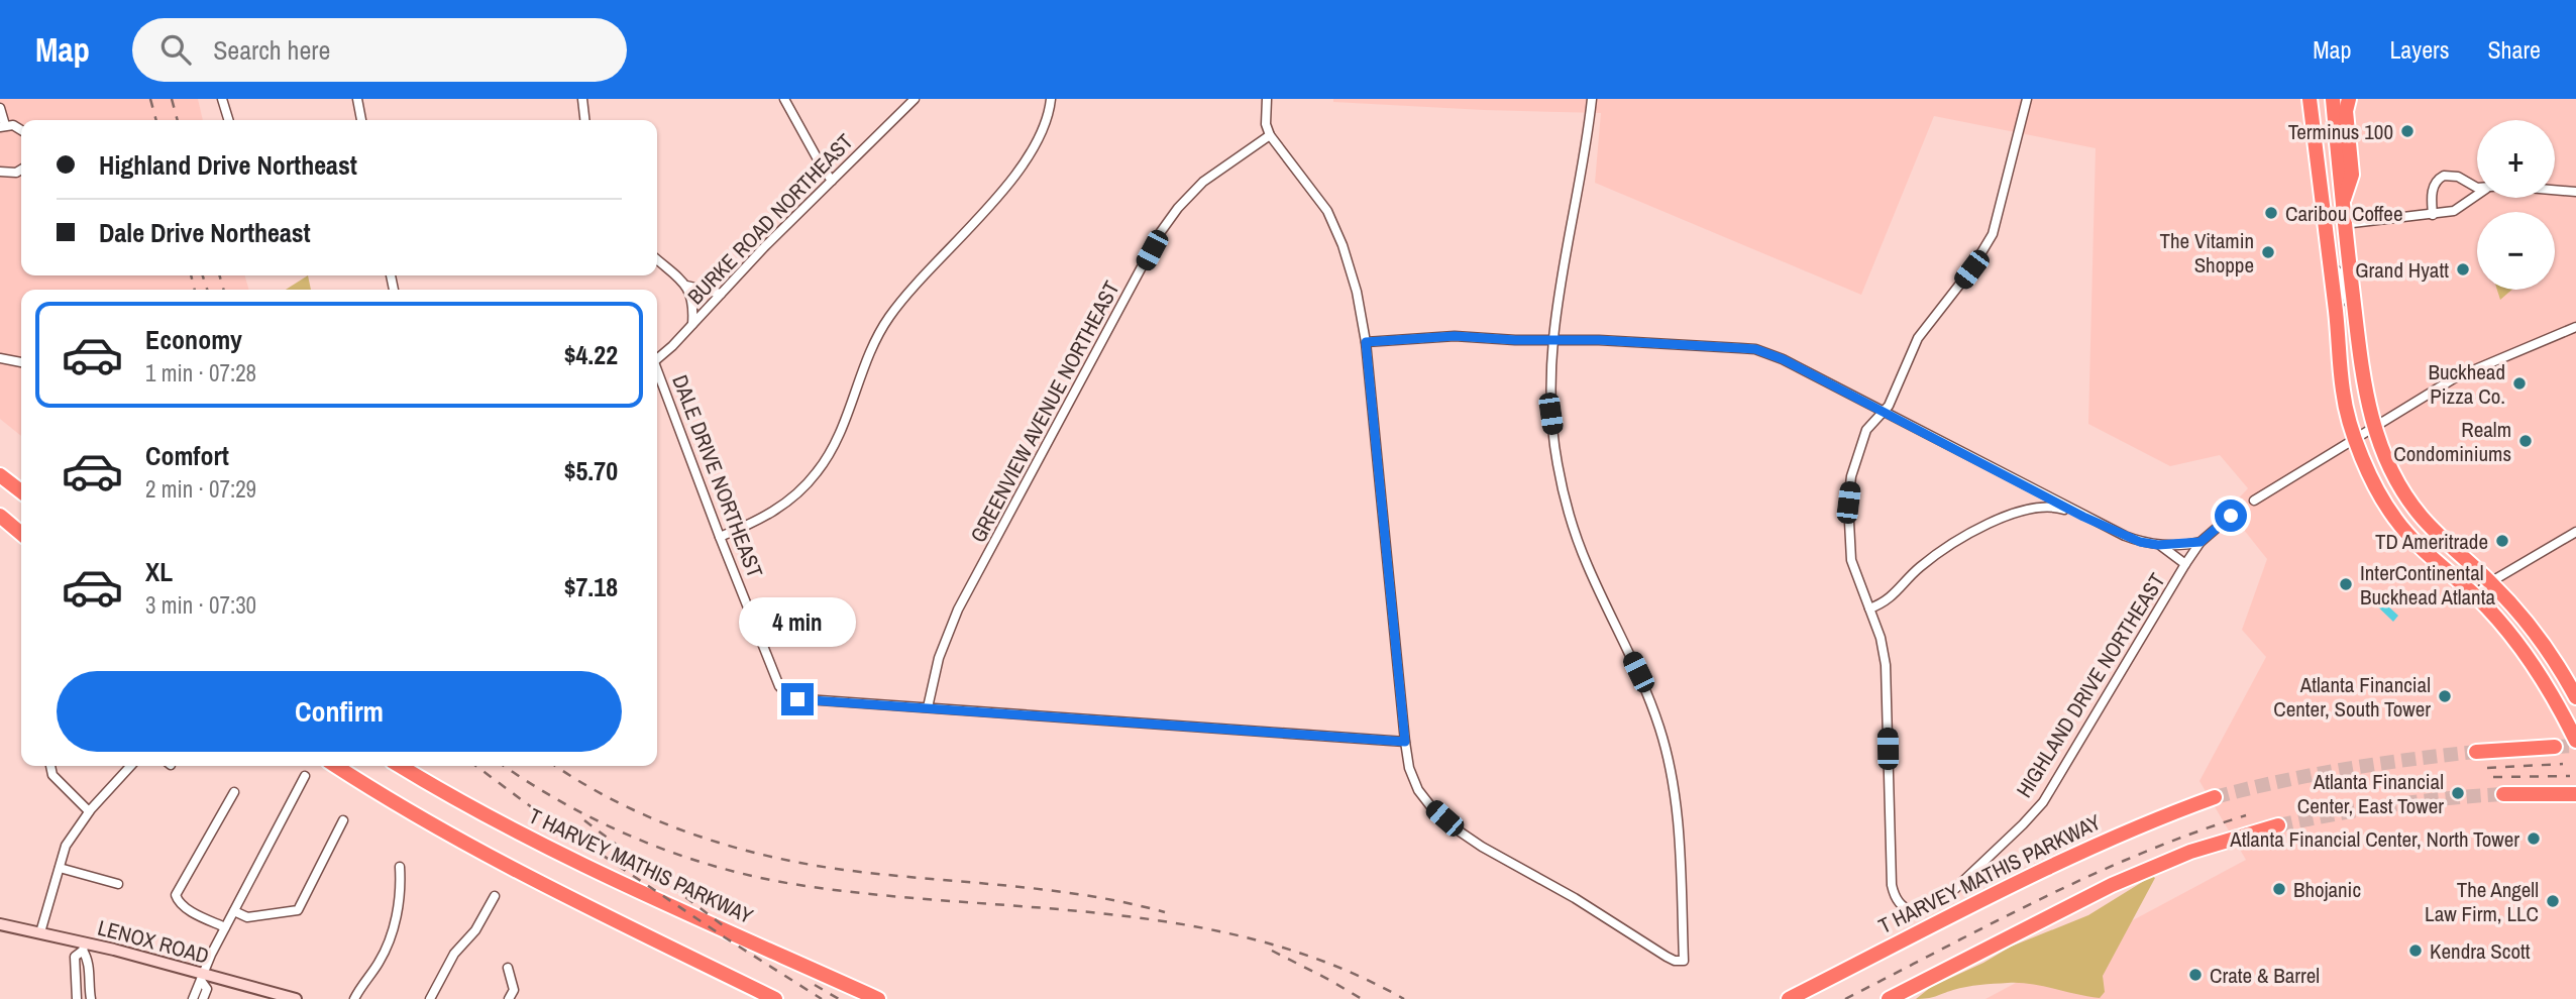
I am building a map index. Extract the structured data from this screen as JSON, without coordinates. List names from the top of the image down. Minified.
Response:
{"streets":{"highway":["T HARVEY MATHIS PARKWAY"],"street":["BURKE ROAD NORTHEAST","GREENVIEW AVENUE NORTHEAST","DALE DRIVE NORTHEAST","HIGHLAND DRIVE NORTHEAST","LENOX ROAD"]},"crossings":[["GREENVIEW AVENUE NORTHEAST","DALE DRIVE NORTHEAST"]],"places":["Terminus 100","Caribou Coffee","The Vitamin Shoppe","Grand Hyatt","Buckhead Pizza Co.","Realm Condominiums","TD Ameritrade","InterContinental Buckhead Atlanta","Atlanta Financial Center, South Tower","Atlanta Financial Center, East Tower","Atlanta Financial Center, North Tower","Bhojanic","The Angell Law Firm, LLC","Kendra Scott","Crate & Barrel"],"page":{"header":"Map","search":"Search here","nav":["Map","Layers","Share"],"map_buttons":["+","−"],"banner":["Highland Drive Northeast","Dale Drive Northeast"],"list":[{"name":"Economy","note":"1 min · 07:28","value":"$4.22"},{"name":"Comfort","note":"2 min · 07:29","value":"$5.70"},{"name":"XL","note":"3 min · 07:30","value":"$7.18"}],"bubble":"4 min","buttons":"Confirm"}}
